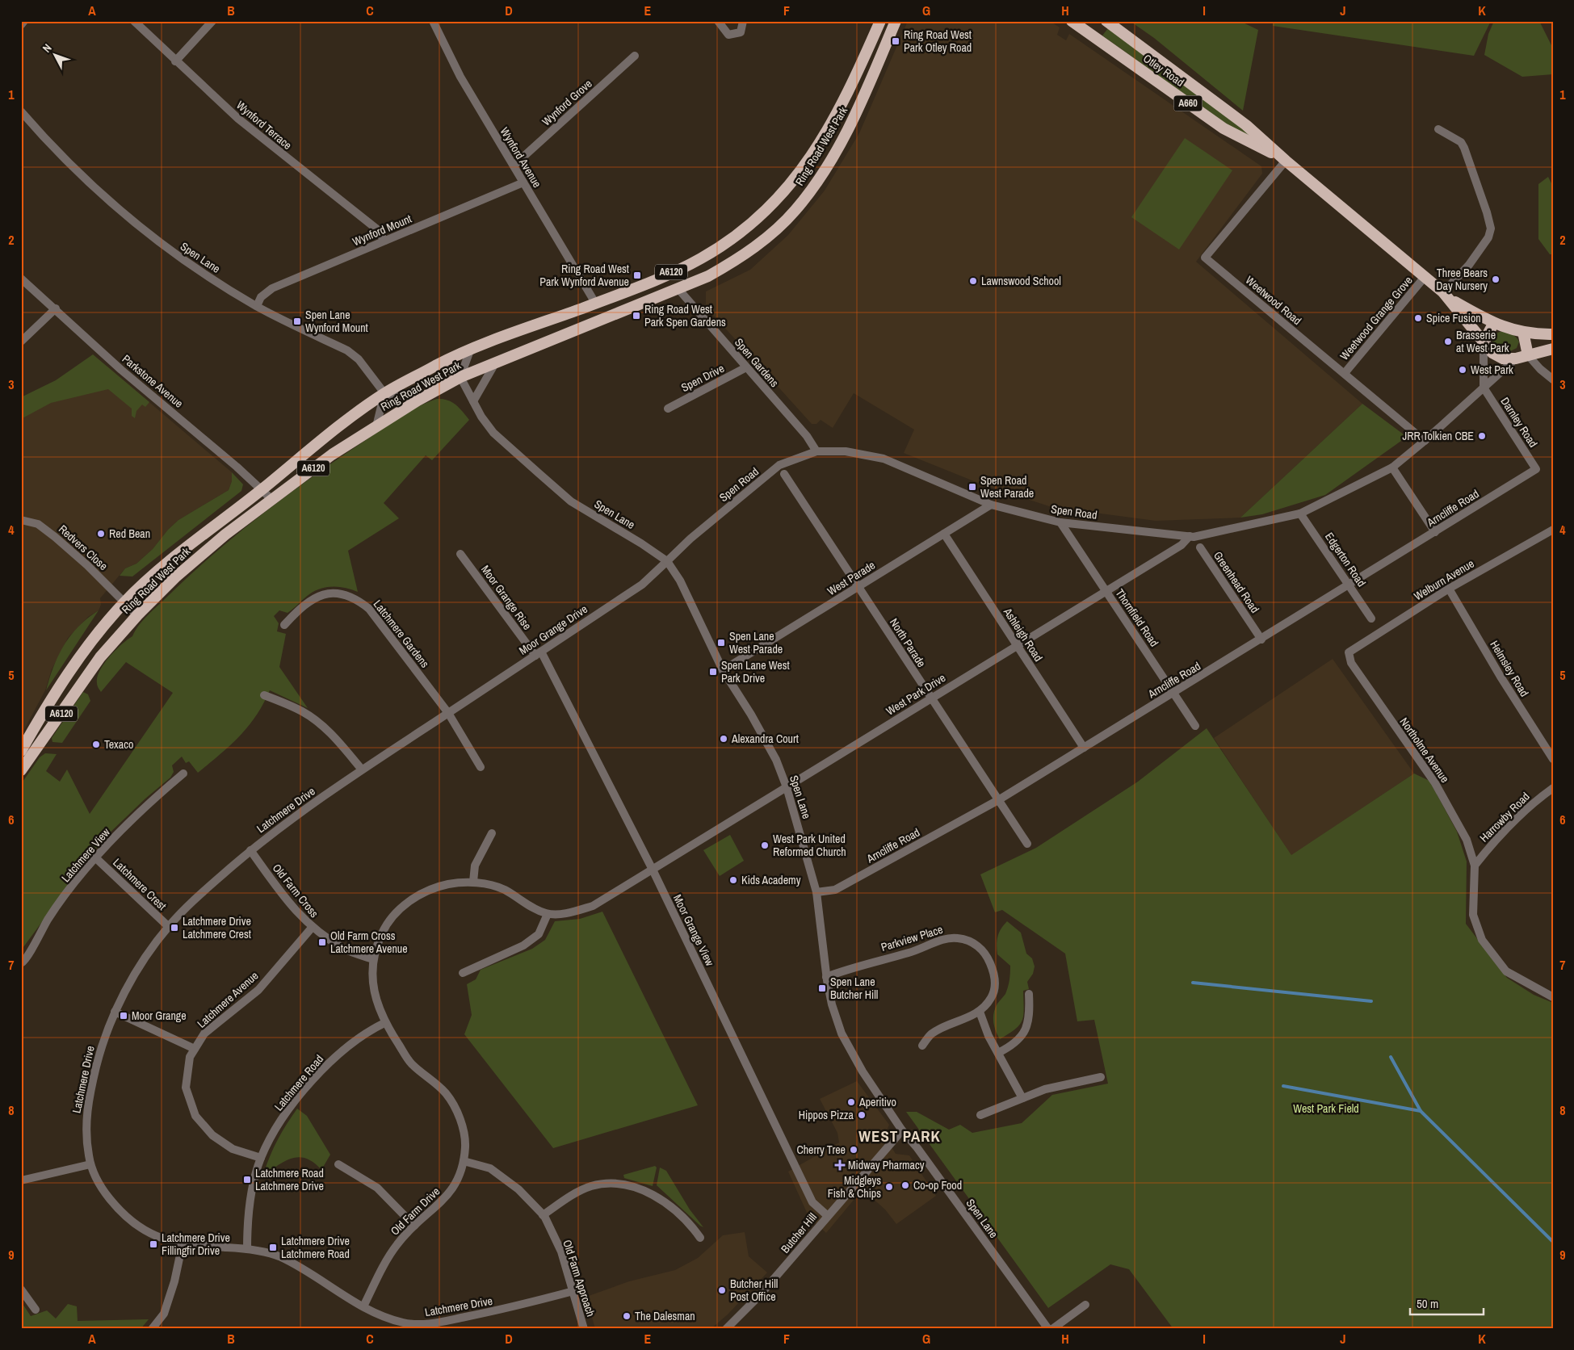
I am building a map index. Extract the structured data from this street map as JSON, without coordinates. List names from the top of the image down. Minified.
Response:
{"streets":{"highway":["Otley Road","A660","Ring Road West Park","A6120"],"street":["Wynford Grove","Wynford Terrace","Wynford Avenue","Wynford Mount","Spen Lane","Weetwood Road","Weetwood Grange Grove","Spen Gardens","Spen Drive","Parkstone Avenue","Darnley Road","Spen Road","Arncliffe Road","Redvers Close","Edgerton Road","West Parade","Welburn Avenue","Greenhead Road","Moor Grange Rise","Thornfield Road","Moor Grange Drive","Latchmere Gardens","Ashleigh Road","North Parade","Helmsley Road","West Park Drive","Northolme Avenue","Latchmere Drive","Harrowby Road","Latchmere View","Latchmere Crest","Old Farm Cross","Moor Grange View","Parkview Place","Latchmere Avenue","Latchmere Road","Old Farm Drive","Butcher Hill","Old Farm Approach"]},"crossings":[["Otley Road","Weetwood Road"],["Otley Road","Weetwood Grange Grove"],["Otley Road","Spen Road"],["Wynford Grove","Wynford Avenue"],["Wynford Terrace","Wynford Mount"],["Ring Road West Park","Wynford Avenue"],["Ring Road West Park","Spen Lane"],["Ring Road West Park","Spen Gardens"],["Ring Road West Park","Parkstone Avenue"],["Ring Road West Park","Redvers Close"],["Wynford Avenue","Wynford Mount"],["Wynford Mount","Spen Lane"],["Spen Lane","Spen Road"],["Spen Lane","Arncliffe Road"],["Spen Lane","West Parade"],["Spen Lane","Moor Grange Drive"],["Spen Lane","West Park Drive"],["Spen Lane","Parkview Place"],["Spen Lane","Butcher Hill"],["Weetwood Road","Weetwood Grange Grove"],["Weetwood Road","Spen Road"],["Spen Gardens","Spen Drive"],["Spen Gardens","Spen Road"],["Darnley Road","Spen Road"],["Darnley Road","Arncliffe Road"],["Spen Road","Edgerton Road"],["Spen Road","West Parade"],["Spen Road","Greenhead Road"],["Spen Road","Thornfield Road"],["Spen Road","Moor Grange Drive"],["Spen Road","West Park Drive"],["Arncliffe Road","Edgerton Road"],["Arncliffe Road","Greenhead Road"],["Arncliffe Road","Thornfield Road"],["Arncliffe Road","Ashleigh Road"],["Arncliffe Road","North Parade"],["West Parade","Ashleigh Road"],["West Parade","North Parade"],["Welburn Avenue","Helmsley Road"],["Welburn Avenue","Northolme Avenue"],["Greenhead Road","West Park Drive"],["Moor Grange Rise","Moor Grange Drive"],["Moor Grange Rise","Moor Grange View"],["Thornfield Road","West Park Drive"],["Moor Grange Drive","Latchmere Gardens"],["Moor Grange Drive","Latchmere Drive"],["Moor Grange Drive","Moor Grange View"],["Latchmere Gardens","Latchmere Drive"],["Ashleigh Road","West Park Drive"],["North Parade","West Park Drive"],["West Park Drive","Moor Grange View"],["West Park Drive","Old Farm Drive"],["Northolme Avenue","Harrowby Road"],["Latchmere Drive","Latchmere Crest"],["Latchmere Drive","Old Farm Cross"],["Latchmere Drive","Latchmere Road"],["Latchmere Drive","Old Farm Drive"],["Latchmere Drive","Old Farm Approach"],["Latchmere View","Latchmere Crest"],["Old Farm Cross","Latchmere Avenue"],["Old Farm Cross","Old Farm Drive"],["Moor Grange View","Old Farm Drive"],["Moor Grange View","Butcher Hill"],["Latchmere Avenue","Latchmere Road"],["Latchmere Road","Old Farm Drive"],["Old Farm Drive","Old Farm Approach"]],"districts":["WEST PARK"],"parks":["West Park Field"],"places":{"transit":["Ring Road West Park Otley Road","Ring Road West Park Wynford Avenue","Ring Road West Park Spen Gardens","Spen Lane Wynford Mount","Spen Road West Parade","Spen Lane West Parade","Spen Lane West Park Drive","Latchmere Drive Latchmere Crest","Old Farm Cross Latchmere Avenue","Spen Lane Butcher Hill","Moor Grange","Latchmere Road Latchmere Drive","Latchmere Drive Fillingfir Drive","Latchmere Drive Latchmere Road"],"other":["Three Bears Day Nursery","Lawnswood School","Spice Fusion","Brasserie at West Park","West Park","JRR Tolkien CBE","Red Bean","Alexandra Court","Texaco","West Park United Reformed Church","Kids Academy","Aperitivo","Hippos Pizza","Cherry Tree","Co-op Food","Midgleys Fish & Chips","Butcher Hill Post Office","The Dalesman"],"health":["Midway Pharmacy"]},"scale_bar":"50 m","north":"top left","grid":{"columns":["A","B","C","D","E","F","G","H","I","J","K"],"rows":["1","2","3","4","5","6","7","8","9"]}}
